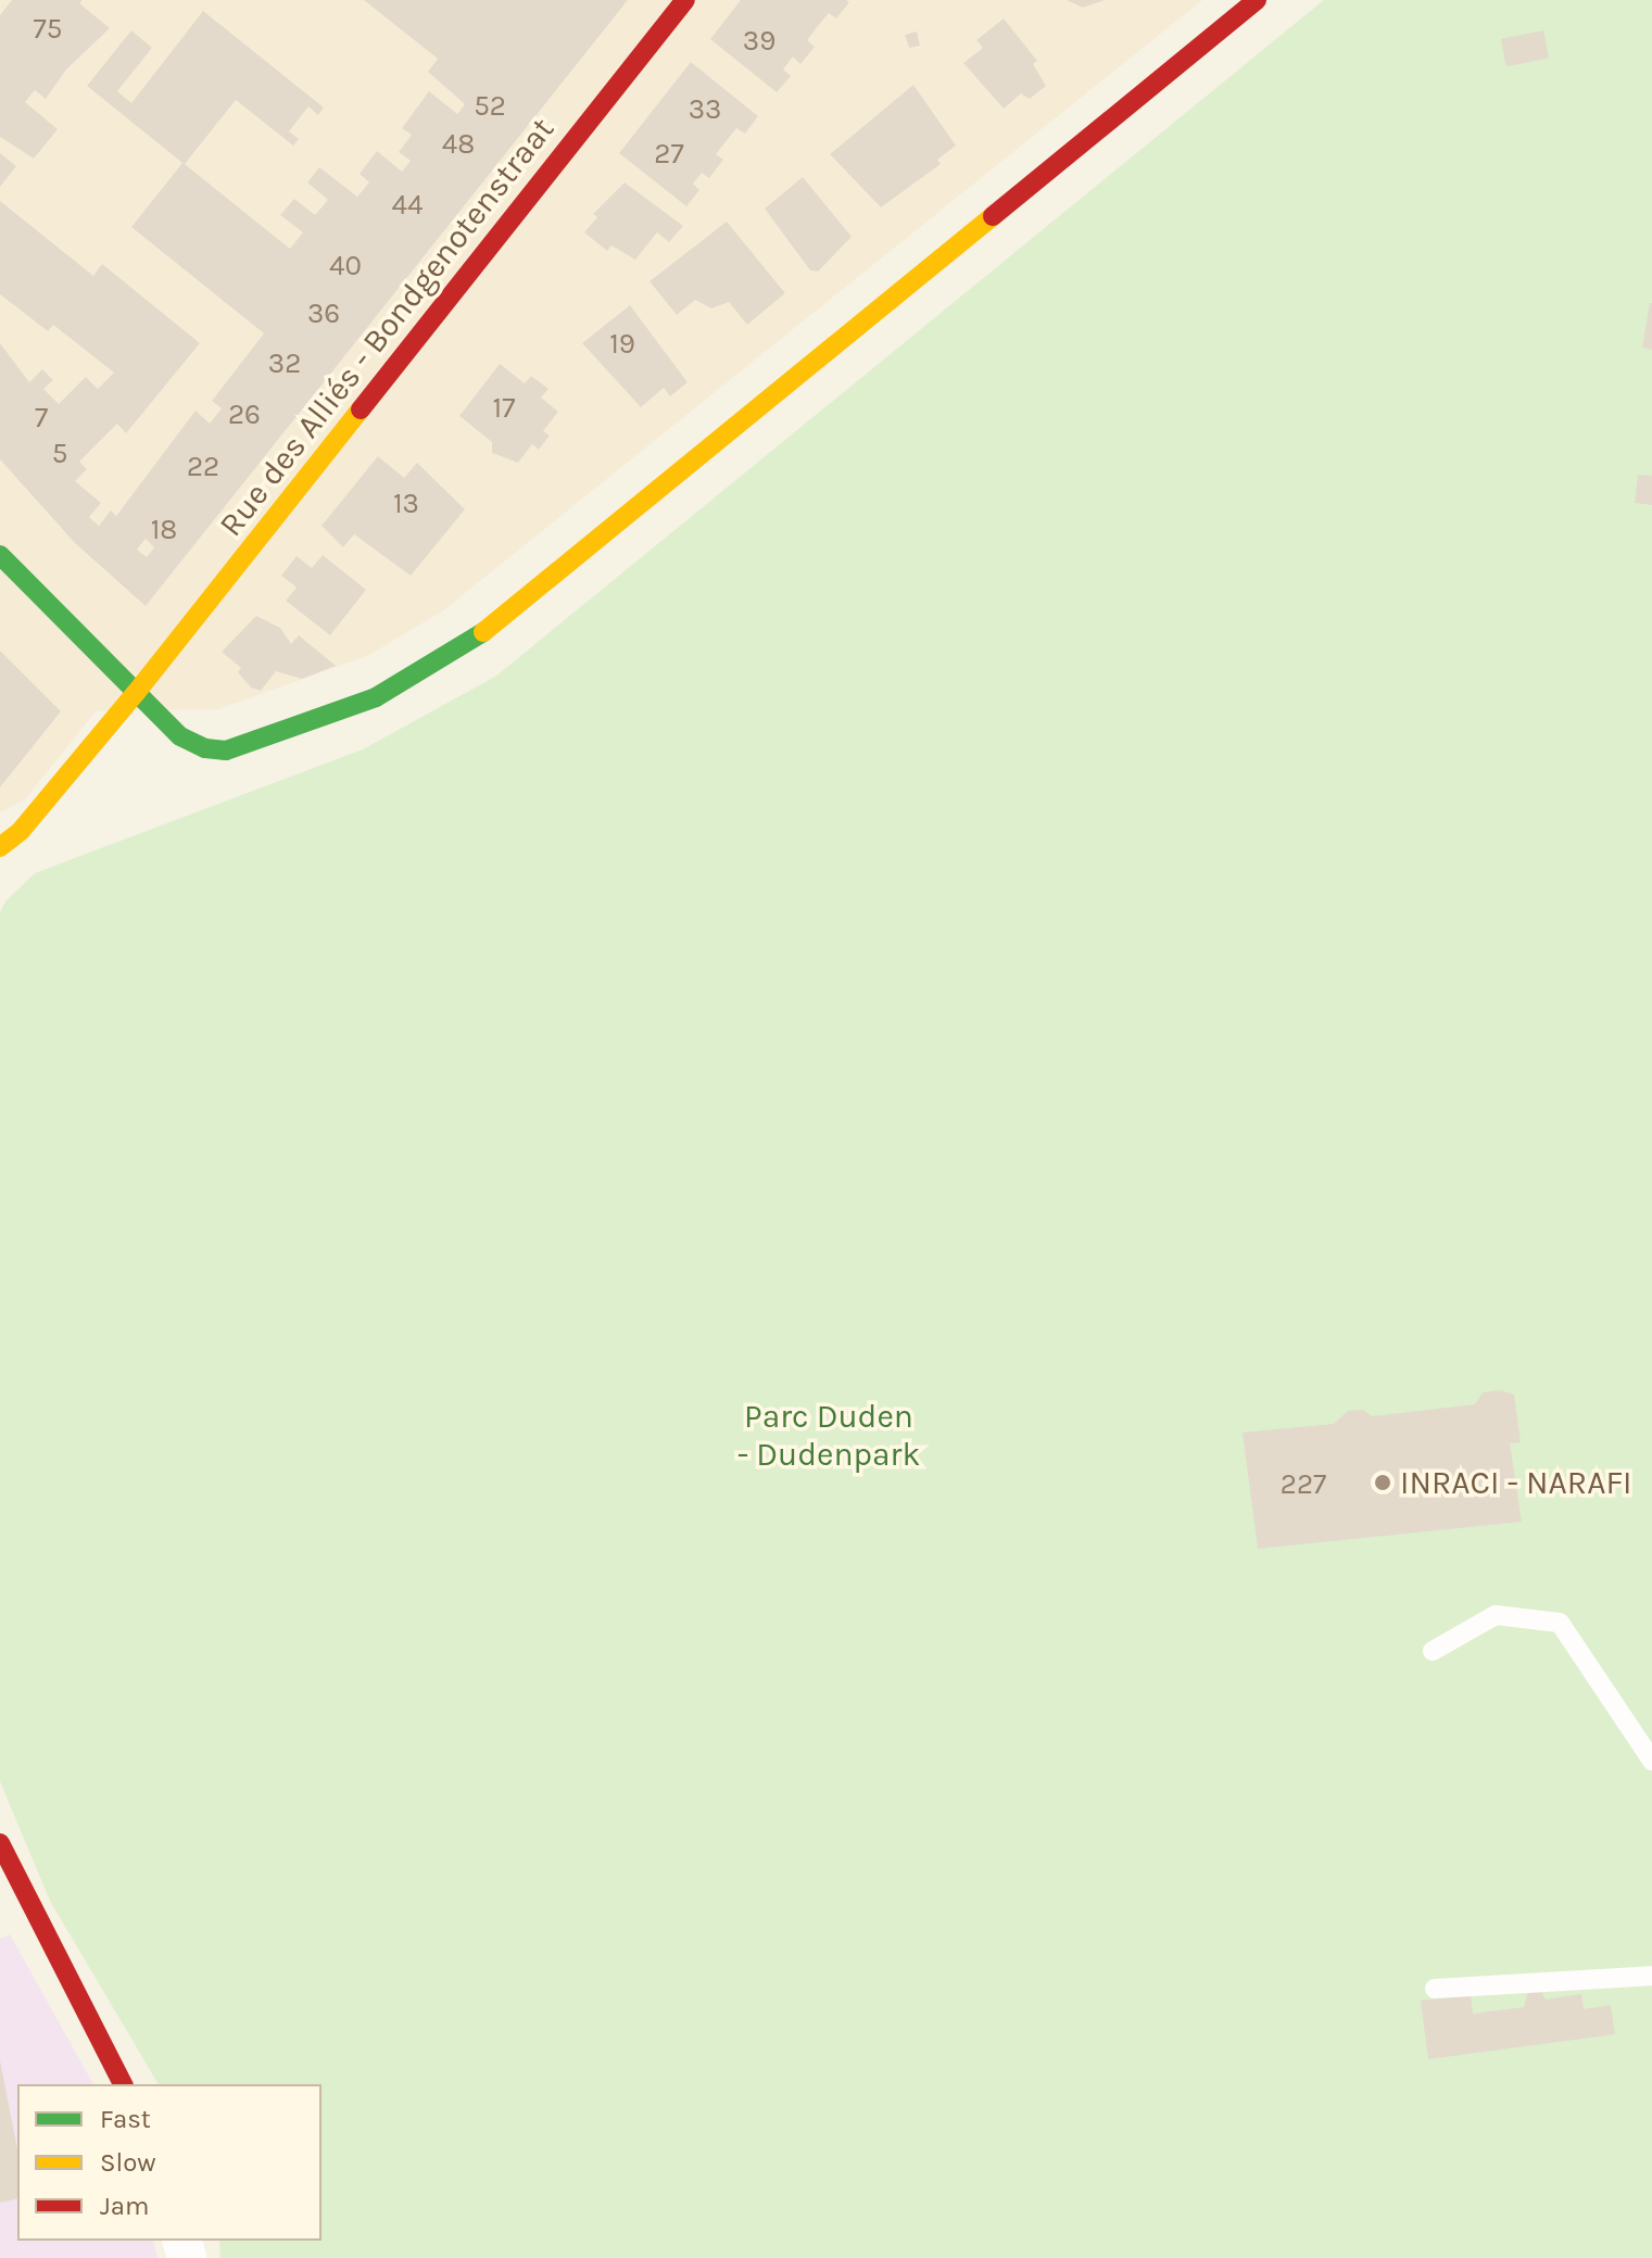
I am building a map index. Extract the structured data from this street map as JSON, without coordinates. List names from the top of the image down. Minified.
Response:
{"streets":{"street":["Rue des Alliés - Bondgenotenstraat"]},"parks":["Parc Duden - Dudenpark"],"places":["INRACI - NARAFI"],"house_numbers":["75","39","52","33","48","27","44","40","36","19","32","17","26","7","5","22","13","18","227"],"legend":["Fast","Slow","Jam"]}
